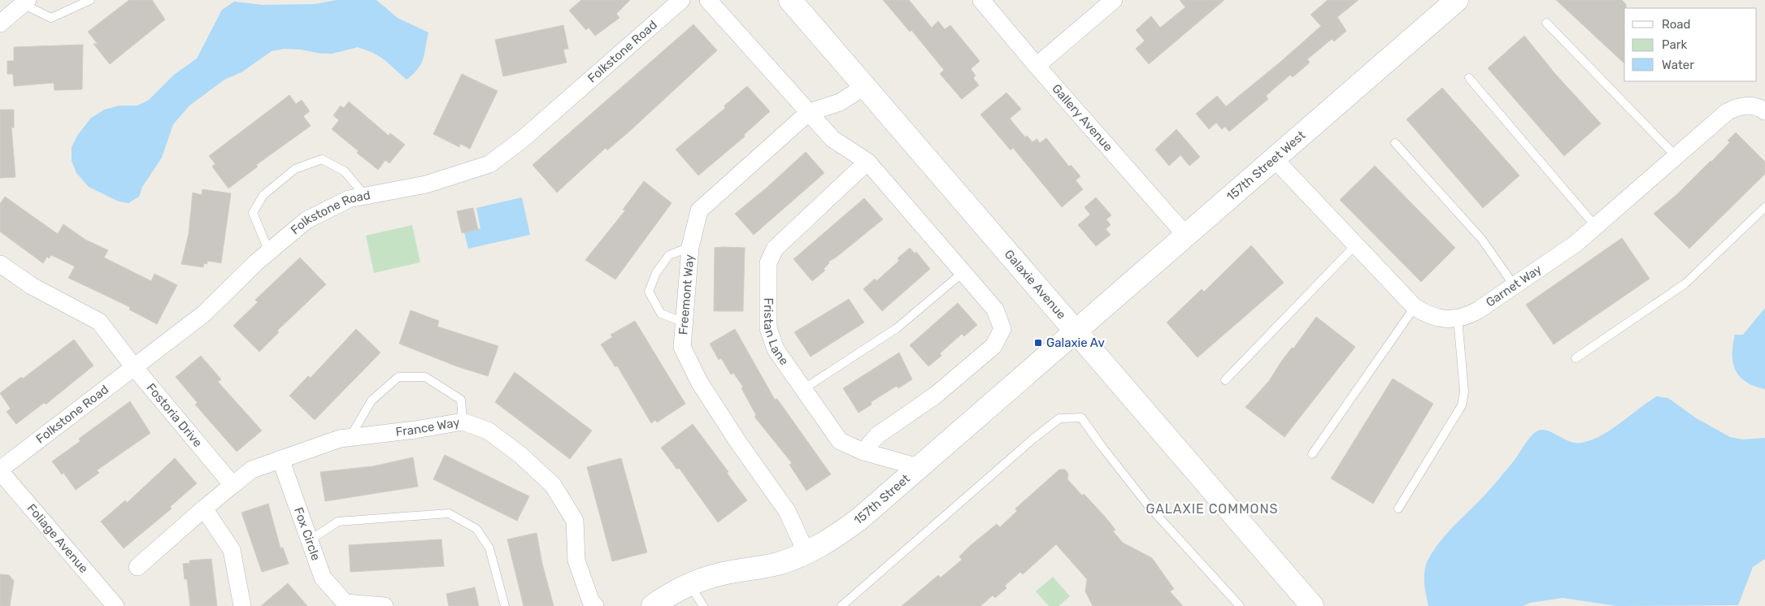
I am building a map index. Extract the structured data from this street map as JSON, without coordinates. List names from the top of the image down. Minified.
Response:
{"streets":{"street":["Folkstone Road","Gallery Avenue","157th Street West","Galaxie Avenue","Garnet Way","Freemont Way","Fristan Lane","Fostoria Drive","France Way","157th Street","Fox Circle","Foliage Avenue"]},"crossings":[["Folkstone Road","Fostoria Drive"],["Folkstone Road","Foliage Avenue"],["Gallery Avenue","157th Street West"],["157th Street West","Galaxie Avenue"],["157th Street West","Garnet Way"],["157th Street West","157th Street"],["Galaxie Avenue","Freemont Way"],["Galaxie Avenue","157th Street"],["Freemont Way","157th Street"],["Fristan Lane","157th Street"],["Fostoria Drive","France Way"],["France Way","Fox Circle"]],"districts":["GALAXIE COMMONS"],"places":{"transit":["Galaxie Av"]},"legend":["Road","Park","Water"]}
